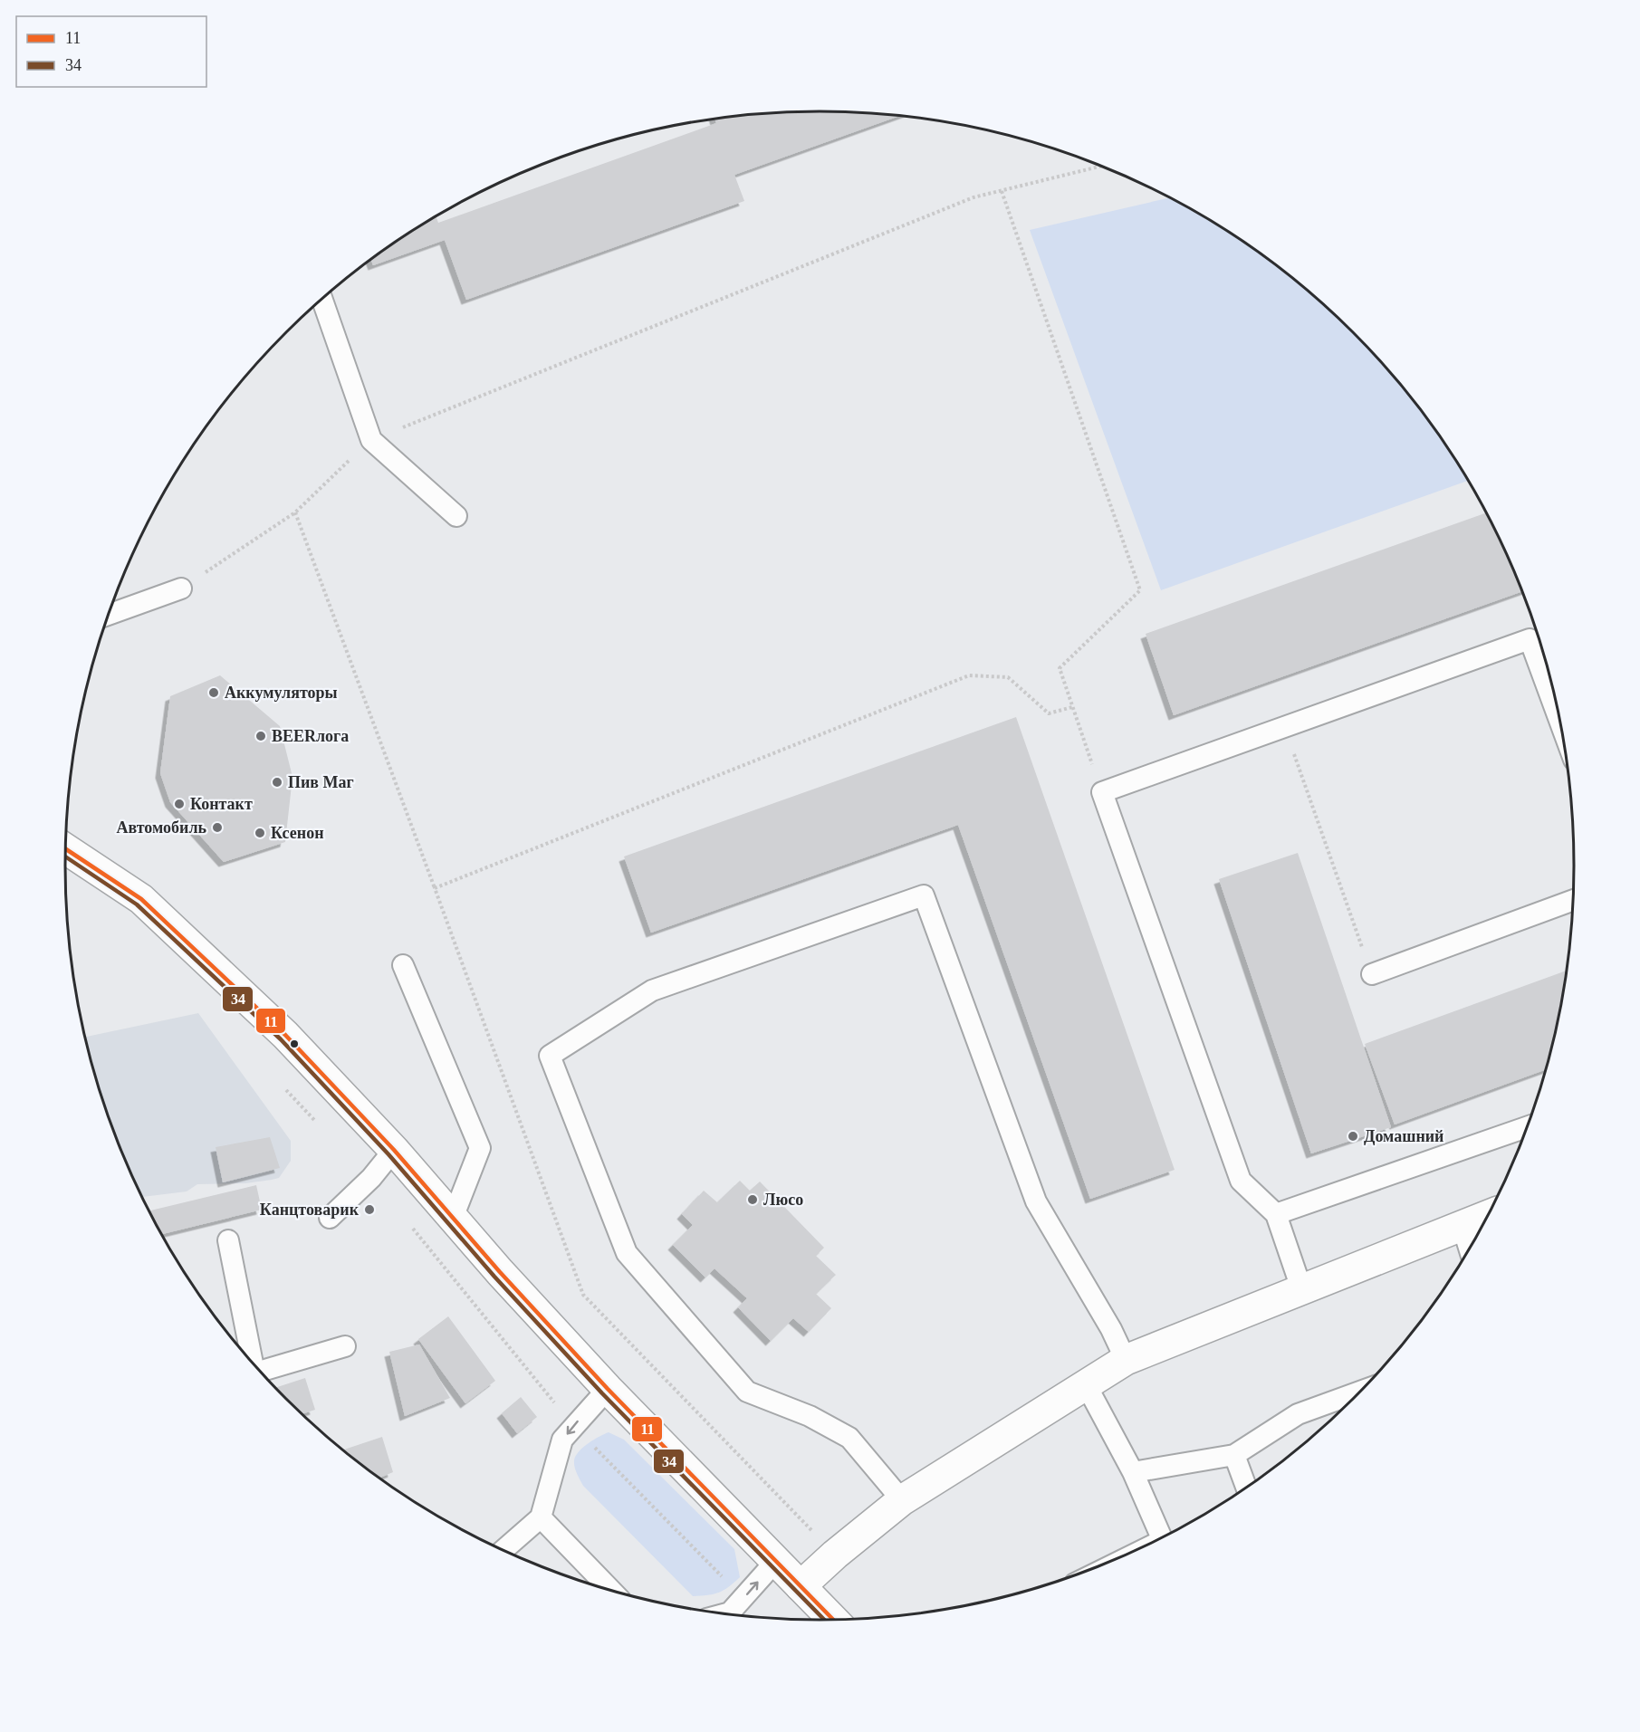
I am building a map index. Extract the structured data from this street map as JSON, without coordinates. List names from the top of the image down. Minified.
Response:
{"places":["Аккумуляторы","BEERлога","Пив Маг","Контакт","Автомобиль","Ксенон","Домашний","Люсо","Канцтоварик"],"lines":["transit line 11","transit line 34"],"legend":["11","34"]}
